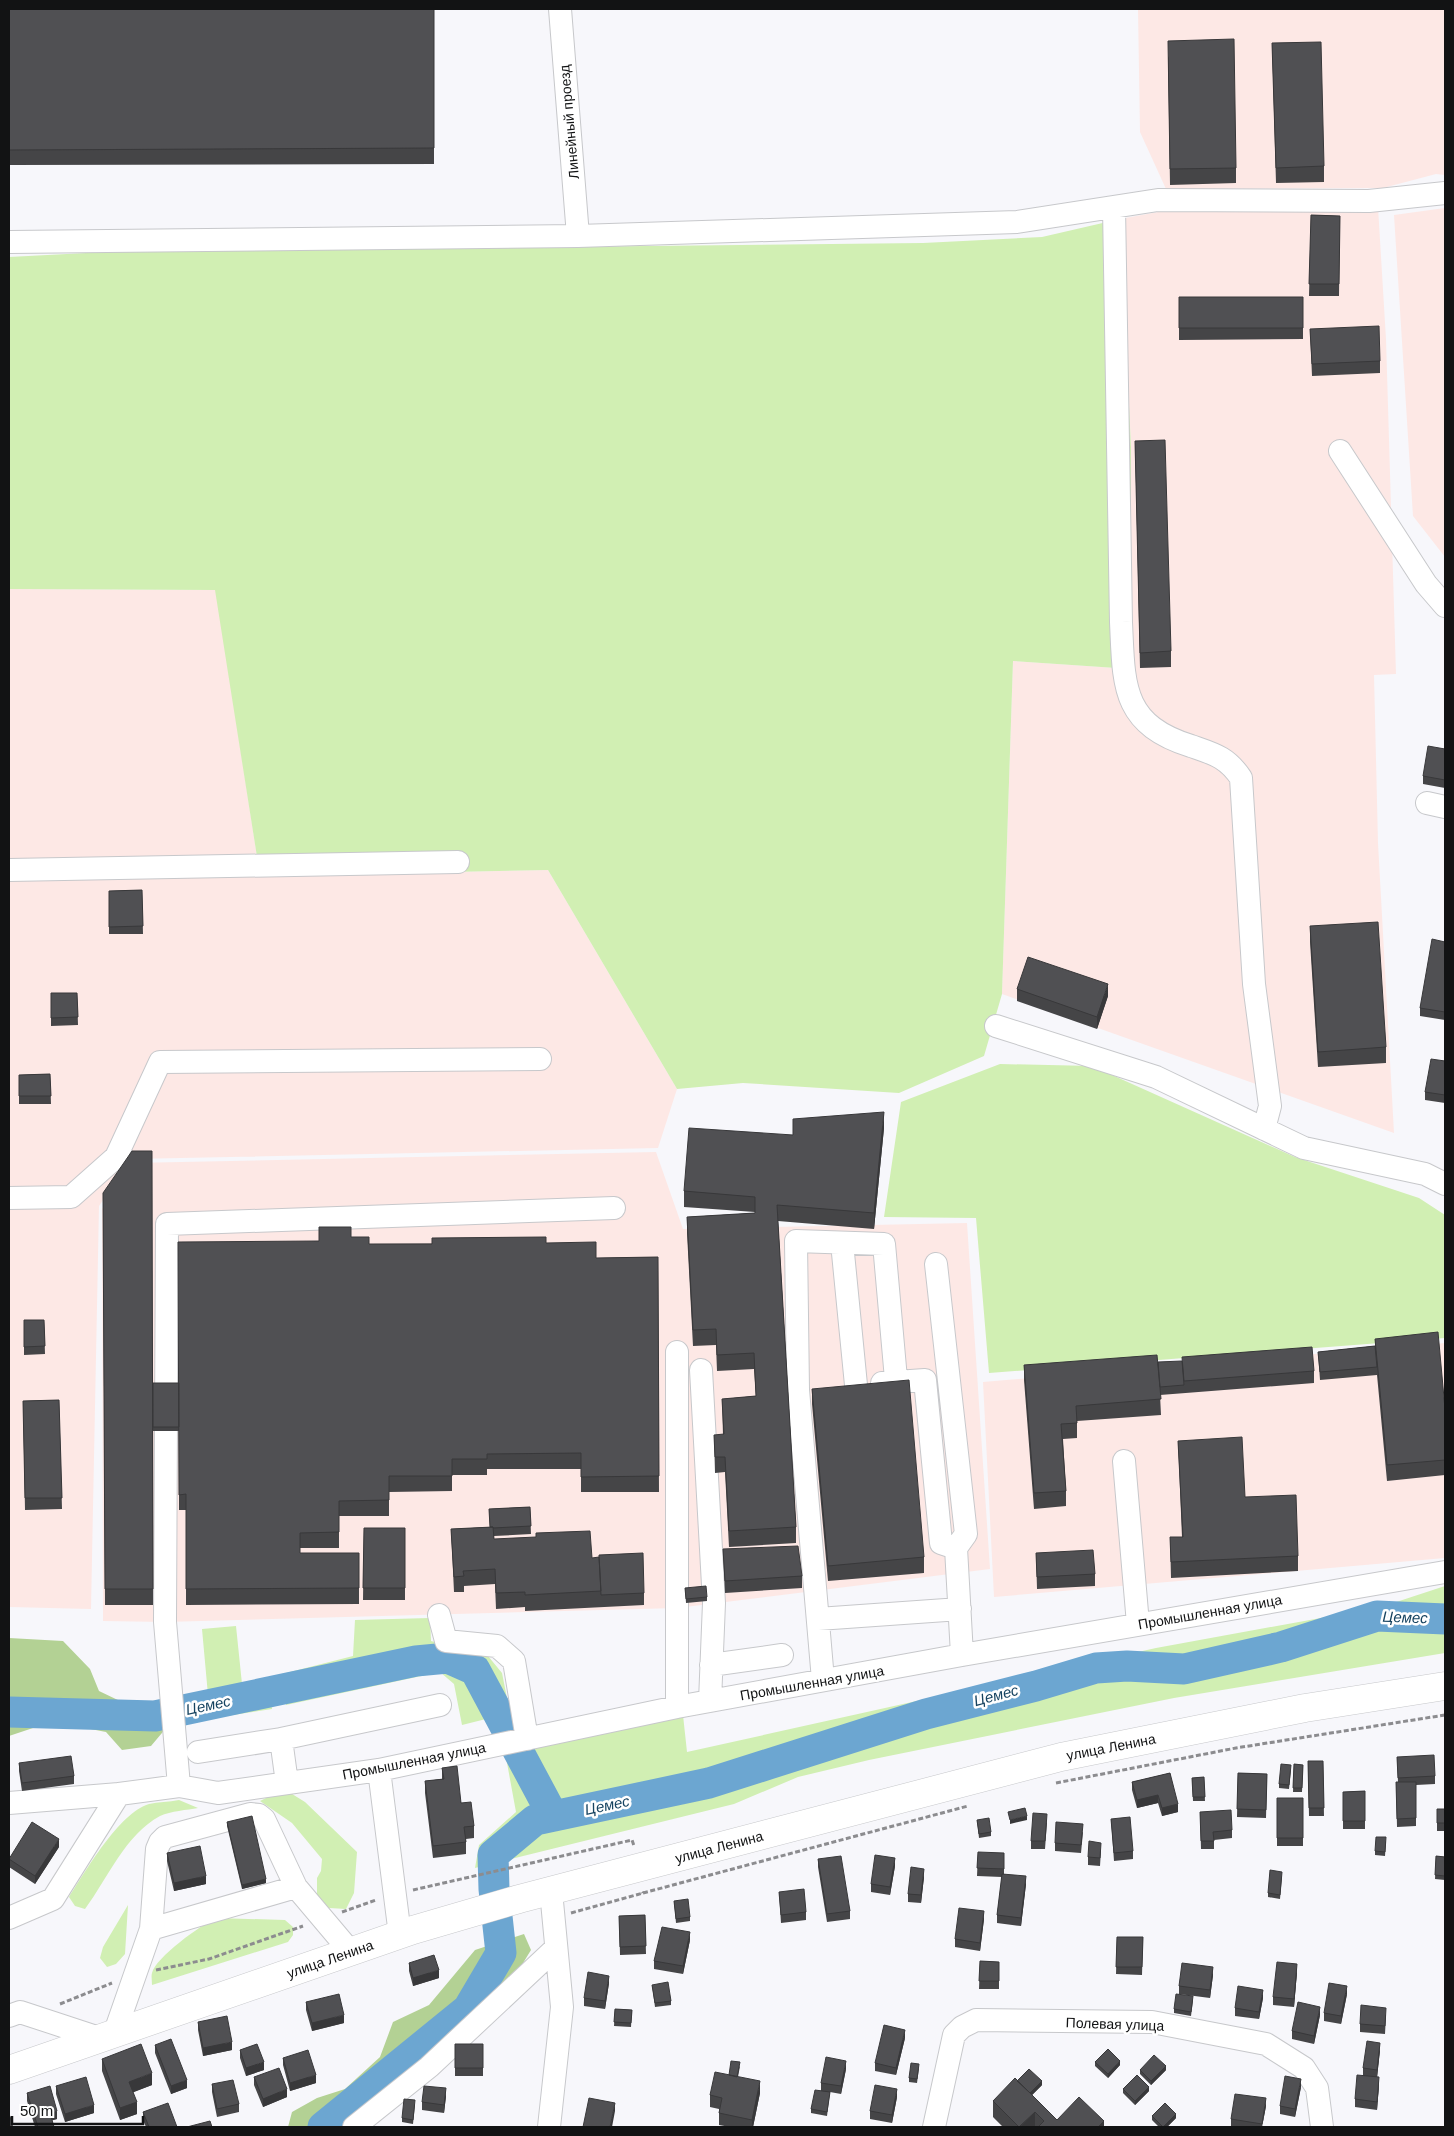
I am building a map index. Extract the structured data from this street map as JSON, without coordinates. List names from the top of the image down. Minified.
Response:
{"streets":{"highway":["улица Ленина"],"street":["Линейный проезд","Промышленная улица","Полевая улица"]},"water":["Цемес"],"scale_bar":"50 m"}
